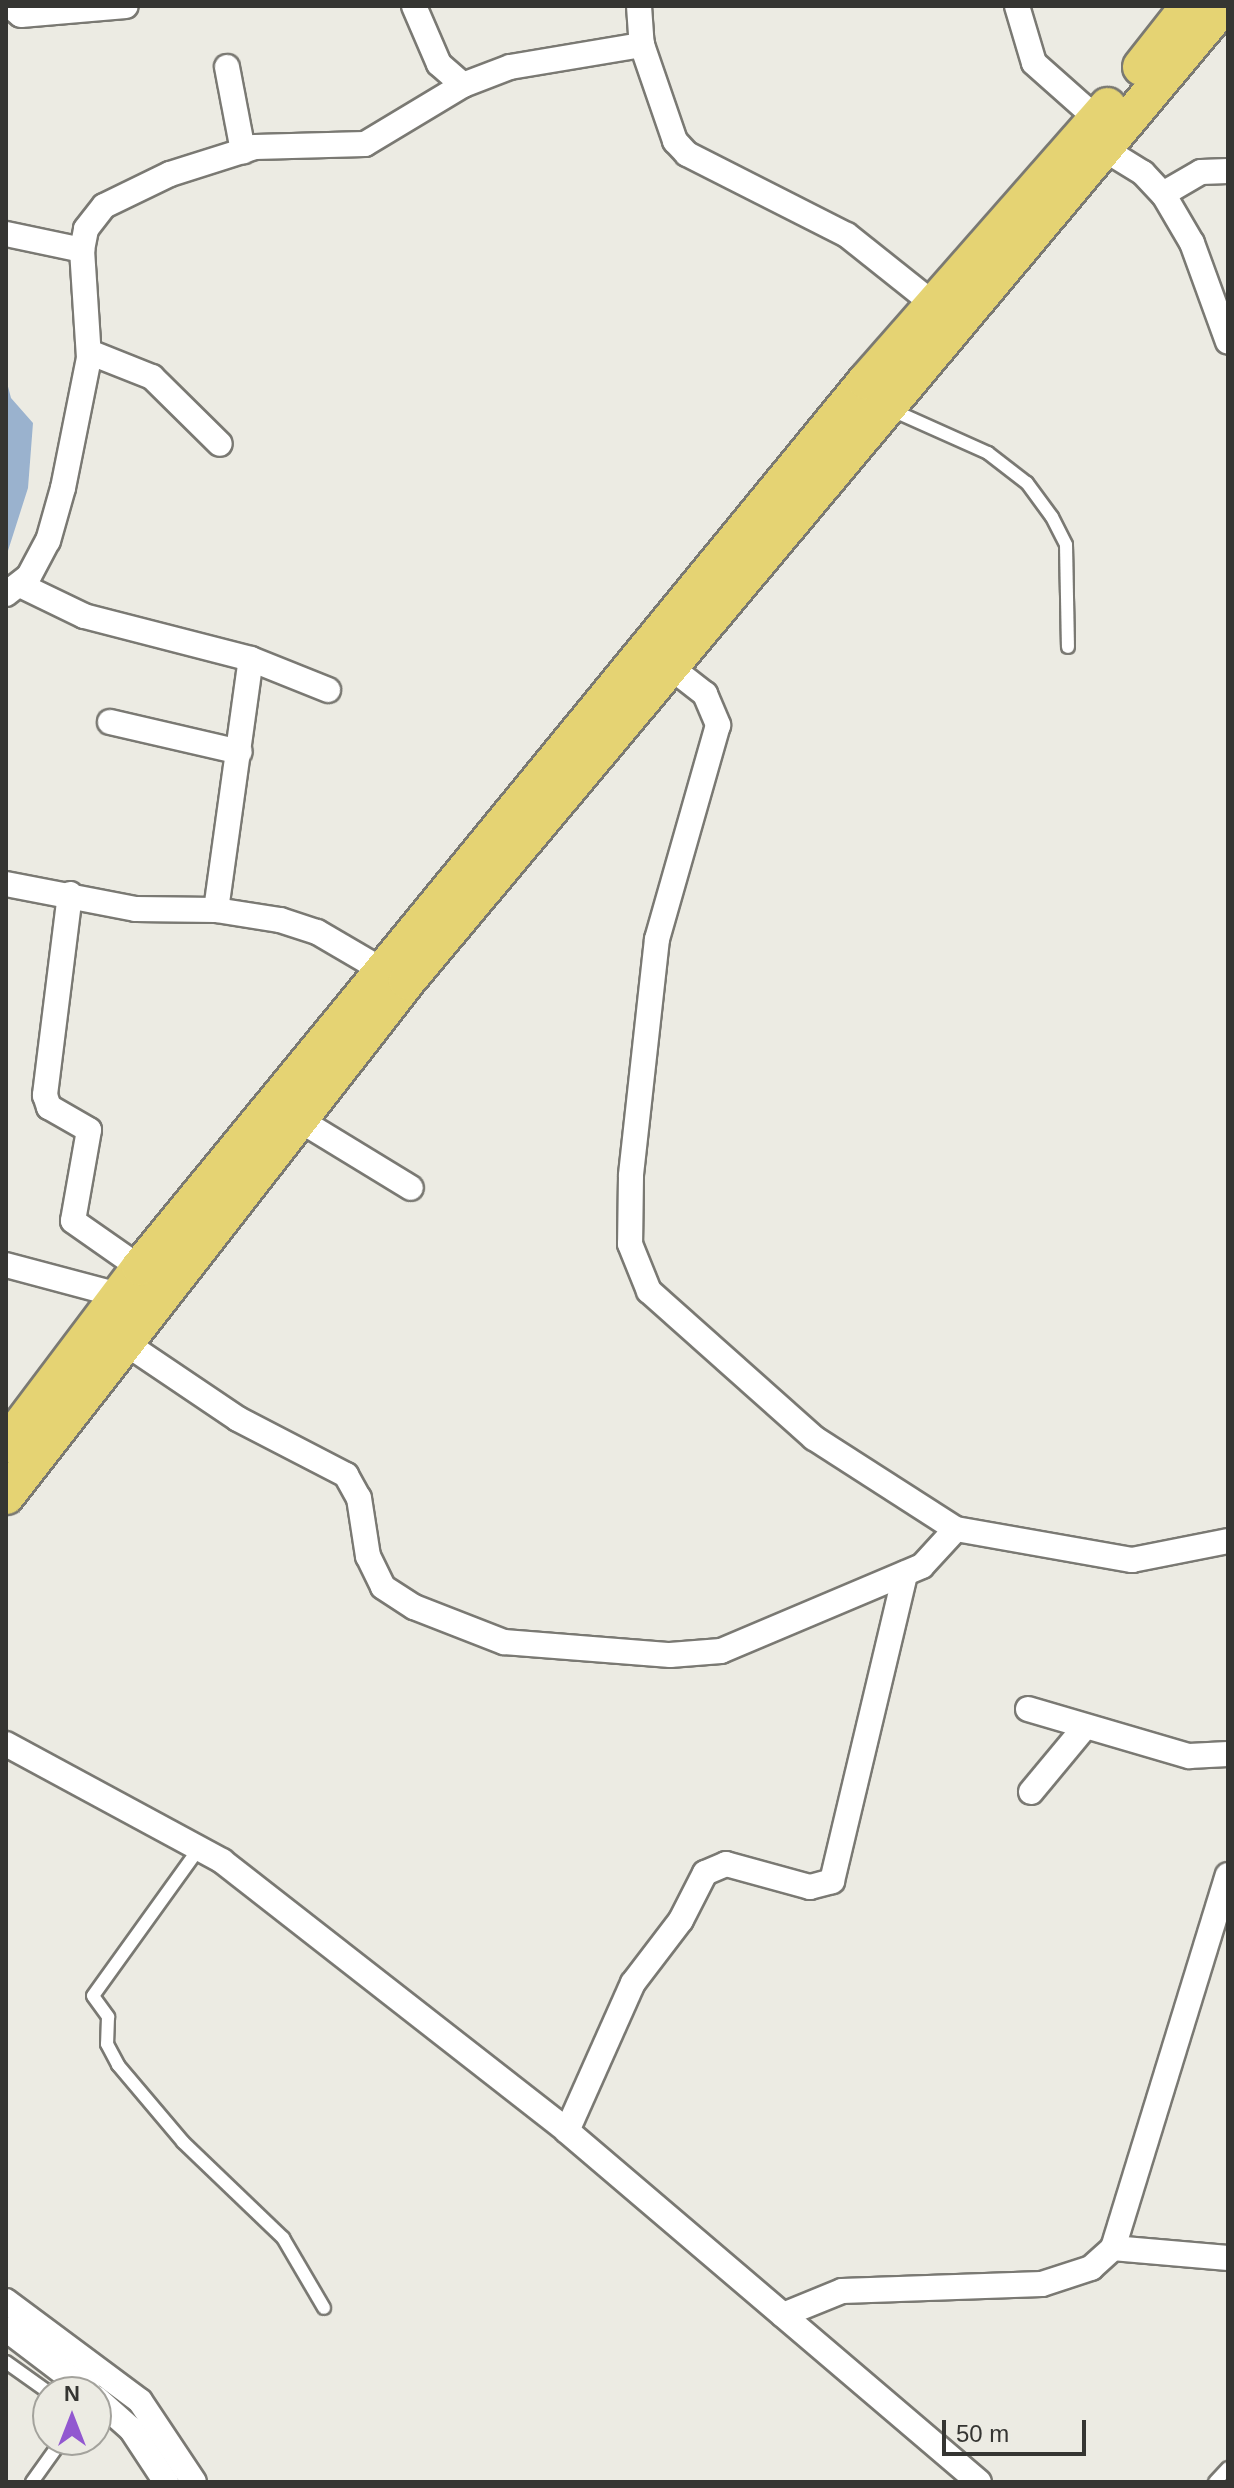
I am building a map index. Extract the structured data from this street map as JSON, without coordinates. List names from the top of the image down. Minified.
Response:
{"scale_bar":"50 m","north":"top"}
